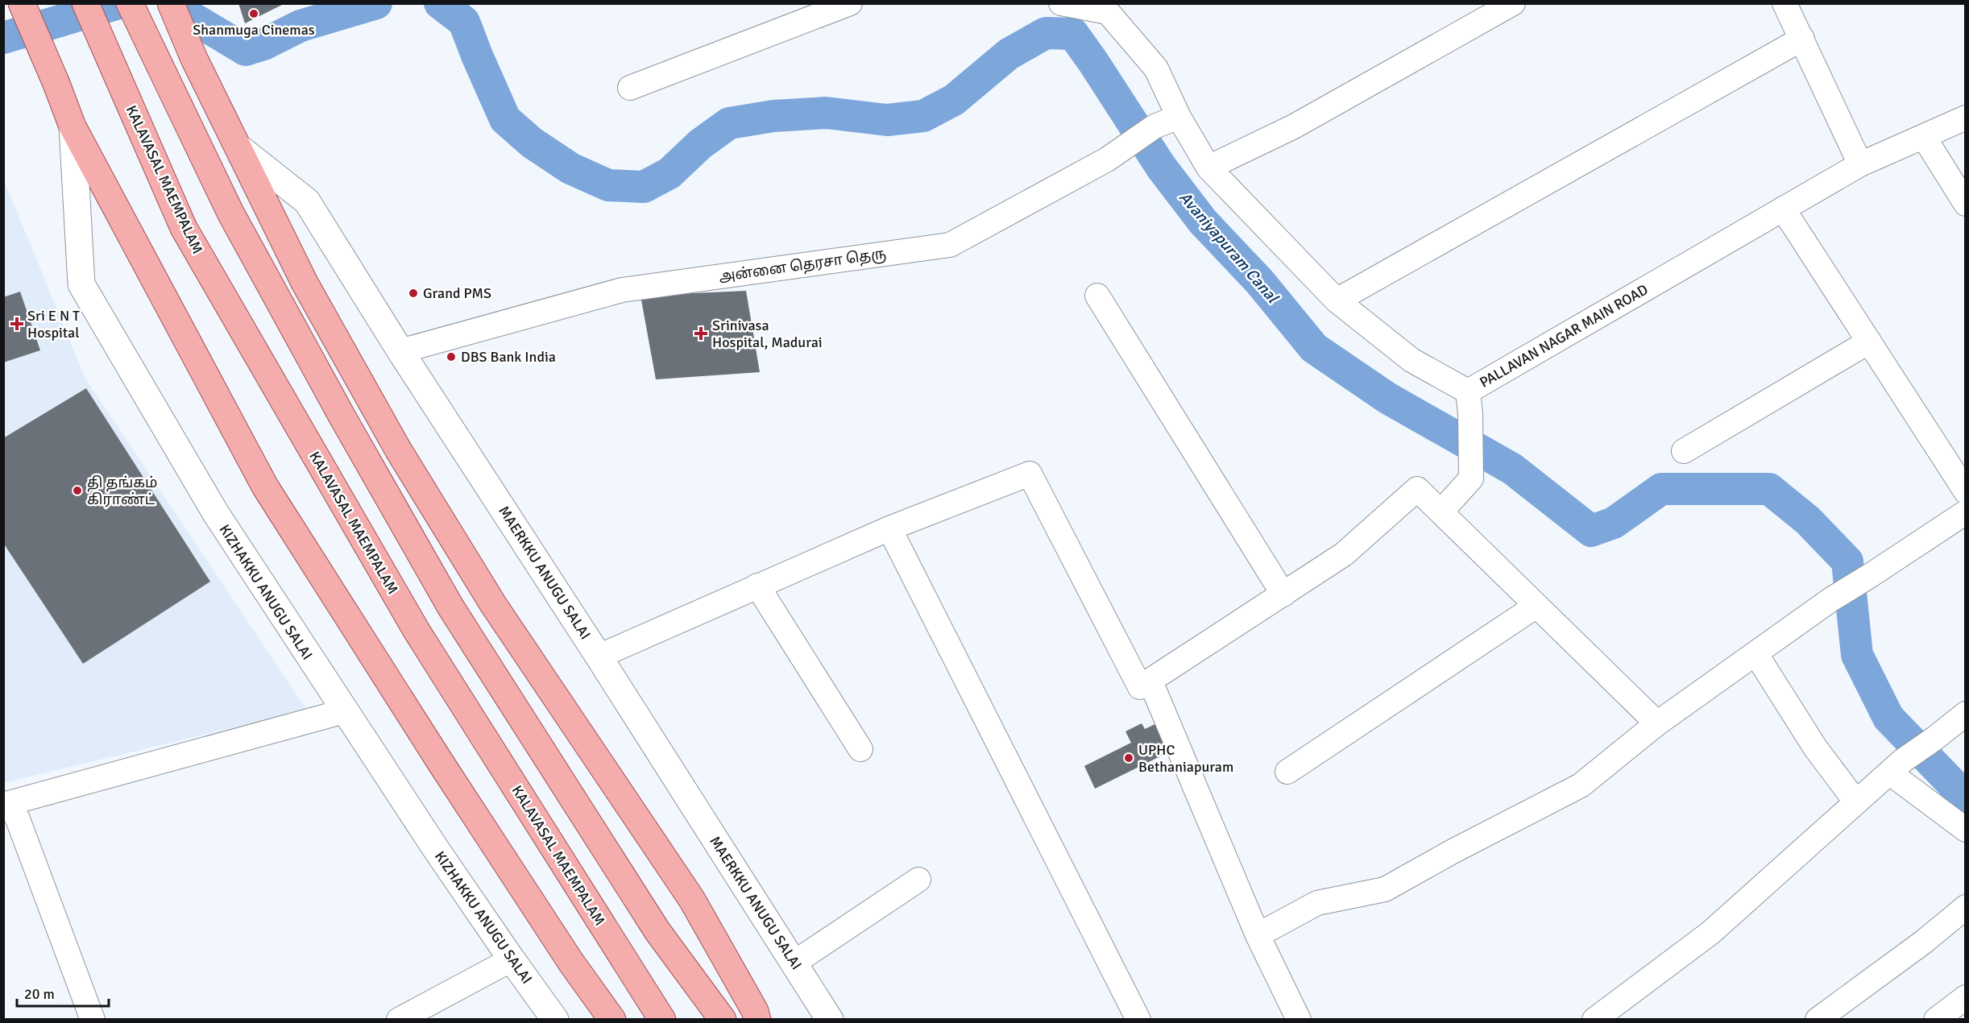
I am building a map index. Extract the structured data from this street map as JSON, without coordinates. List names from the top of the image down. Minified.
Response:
{"streets":{"main road":["KALAVASAL MAEMPALAM"],"street":["அன்னை தெரசா தெரு","PALLAVAN NAGAR MAIN ROAD","MAERKKU ANUGU SALAI","KIZHAKKU ANUGU SALAI"]},"crossings":[["அன்னை தெரசா தெரு","PALLAVAN NAGAR MAIN ROAD"],["அன்னை தெரசா தெரு","MAERKKU ANUGU SALAI"]],"water":["Avaniyapuram Canal"],"places":{"other":["Shanmuga Cinemas","Grand PMS","DBS Bank India","தி தங்கம் கிராண்ட்","UPHC Bethaniapuram"],"health":["Sri E N T Hospital","Srinivasa Hospital, Madurai"]},"scale_bar":"20 m"}
